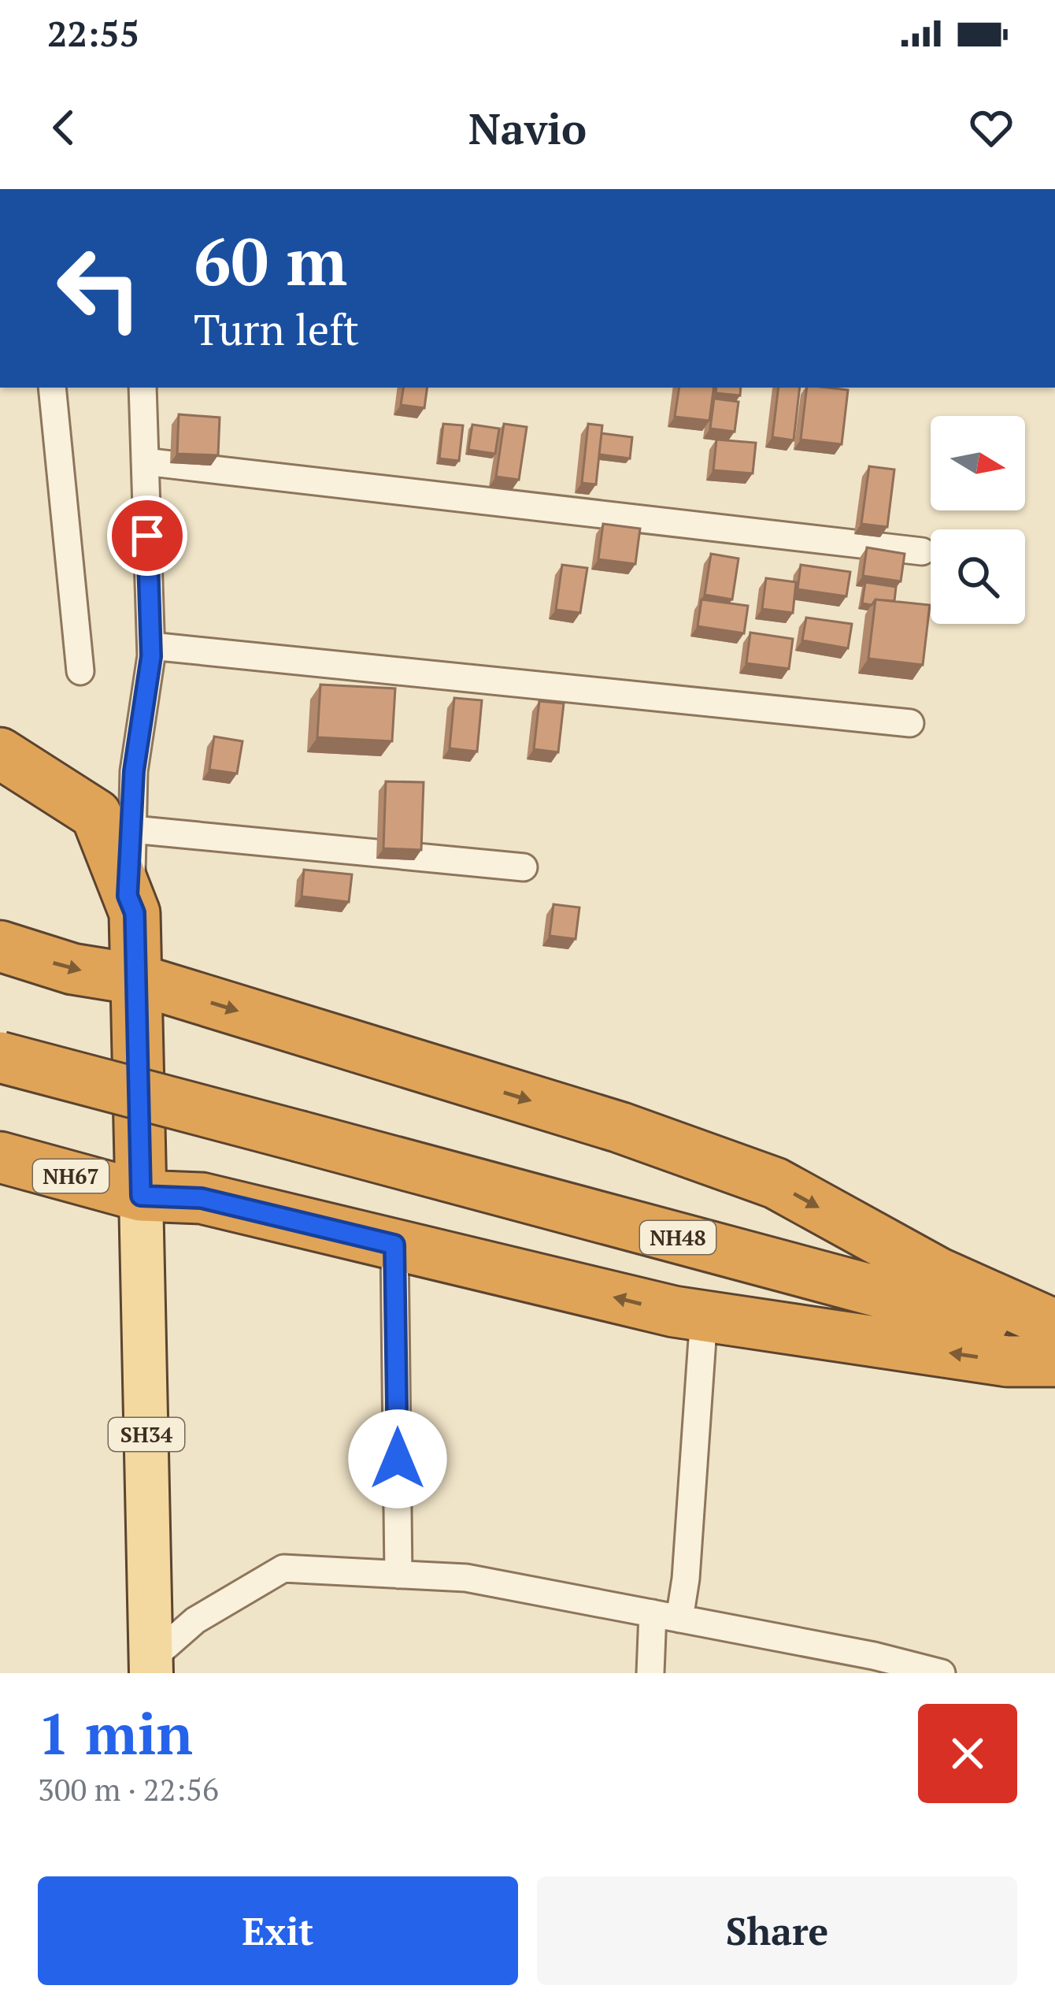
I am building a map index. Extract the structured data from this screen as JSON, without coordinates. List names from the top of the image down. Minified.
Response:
{"streets":{"highway":["NH67","NH48"],"main road":["SH34"]},"crossings":[["NH67","SH34"]],"north":"right","page":{"status":"22:55","header":"Navio","turn":["60 m","Turn left"],"heading":["1 min","300 m · 22:56"],"buttons":["Exit","Share"]}}
